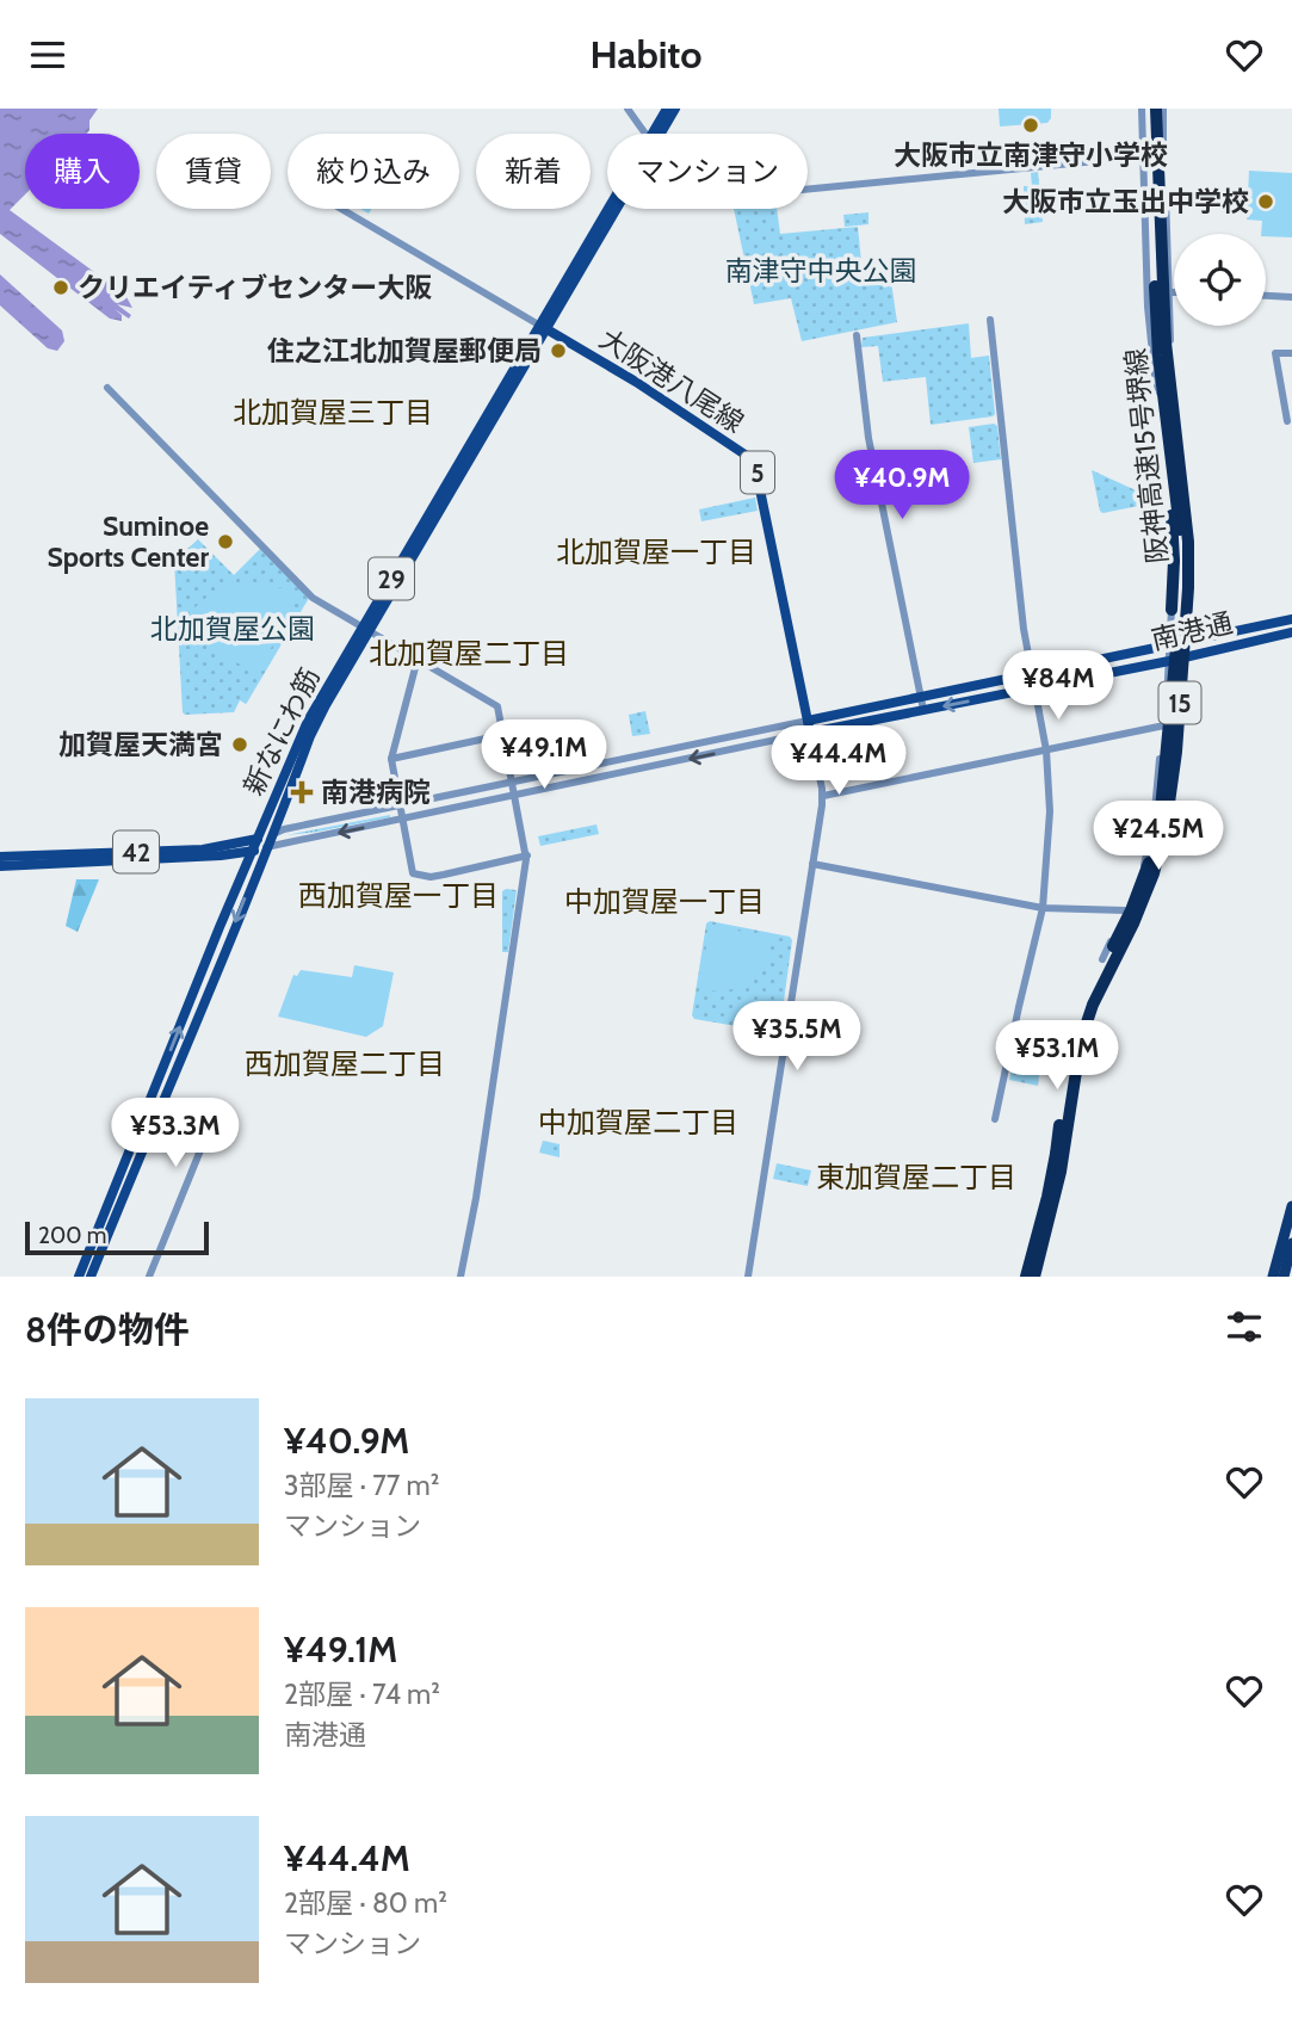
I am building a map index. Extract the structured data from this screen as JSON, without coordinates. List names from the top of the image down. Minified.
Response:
{"streets":{"highway":["阪神高速15号堺線","15"],"main road":["大阪港八尾線","5","29","南港通","新なにわ筋","42"]},"crossings":[["大阪港八尾線","南港通"],["大阪港八尾線","新なにわ筋"],["阪神高速15号堺線","15"],["南港通","新なにわ筋"],["南港通","42"],["新なにわ筋","42"]],"districts":["北加賀屋三丁目","北加賀屋一丁目","北加賀屋二丁目","西加賀屋一丁目","中加賀屋一丁目","西加賀屋二丁目","中加賀屋二丁目","東加賀屋二丁目"],"parks":["南津守中央公園","北加賀屋公園"],"places":{"other":["大阪市立南津守小学校","大阪市立玉出中学校","クリエイティブセンター大阪","住之江北加賀屋郵便局","Suminoe Sports Center","加賀屋天満宮"],"health":["南港病院"]},"scale_bar":"200 m","page":{"header":"Habito","chip":["購入","賃貸","絞り込み","新着","マンション"],"price":["¥40.9M","¥84M","¥49.1M","¥44.4M","¥24.5M","¥35.5M","¥53.1M","¥53.3M"],"scale":"200 m","heading":"8件の物件","list":[{"name":"¥40.9M","note":"3部屋 · 77 m² · マンション"},{"name":"¥49.1M","note":"2部屋 · 74 m² · 南港通"},{"name":"¥44.4M","note":"2部屋 · 80 m² · マンション"}]}}
